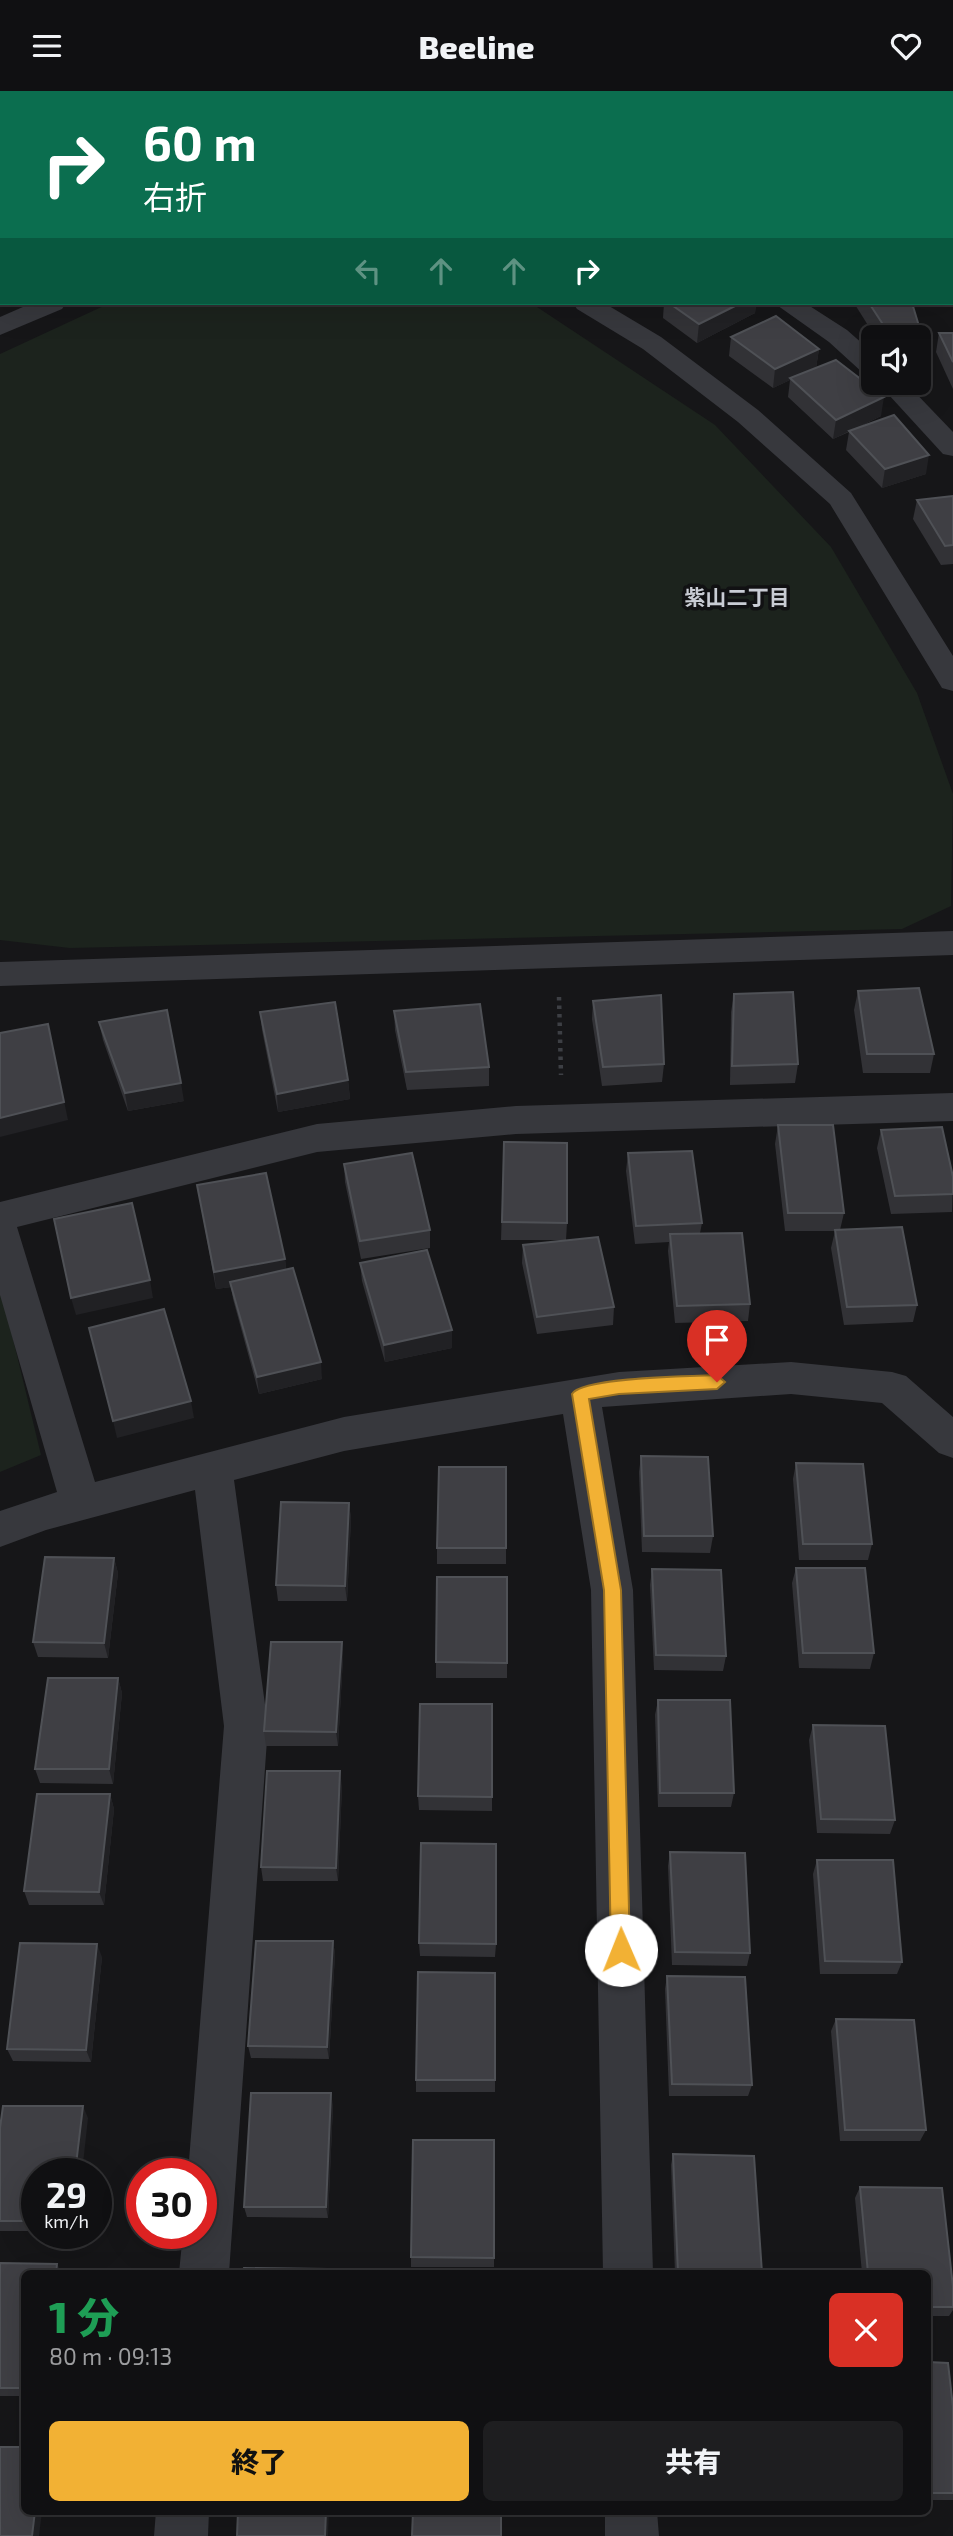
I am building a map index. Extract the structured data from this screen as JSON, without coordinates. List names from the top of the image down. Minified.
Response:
{"districts":["紫山二丁目"],"page":{"header":"Beeline","turn":["60 m","右折"],"speed":"29 km/h","limit":"30","heading":["1 分","80 m · 09:13"],"buttons":["終了","共有"]}}
